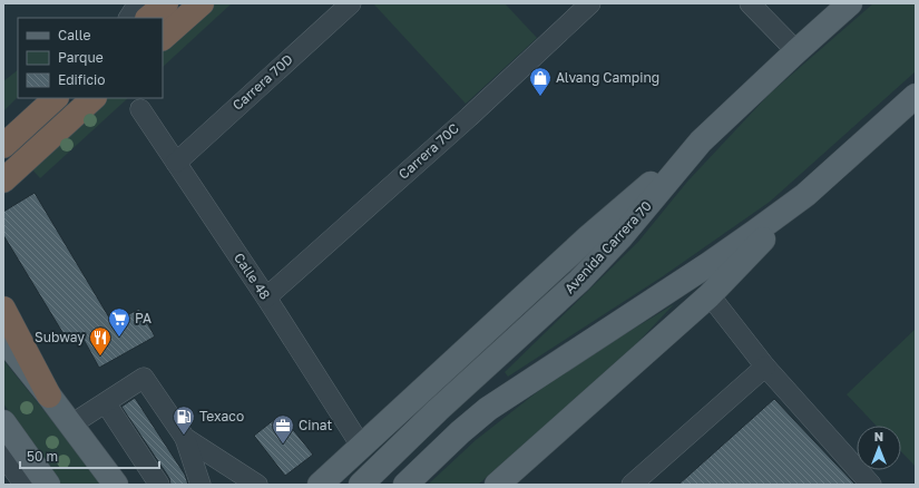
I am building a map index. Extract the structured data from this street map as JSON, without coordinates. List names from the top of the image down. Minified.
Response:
{"streets":{"main road":["Avenida Carrera 70"],"street":["Carrera 70D","Carrera 70C","Calle 48"]},"crossings":[["Carrera 70D","Calle 48"],["Carrera 70C","Calle 48"]],"places":{"shop":["Alvang Camping"],"supermarket":["PA"],"restaurant":["Subway"],"fuel station":["Texaco"],"office":["Cinat"]},"legend":["Calle","Parque","Edificio"],"scale_bar":"50 m","north":"top"}
